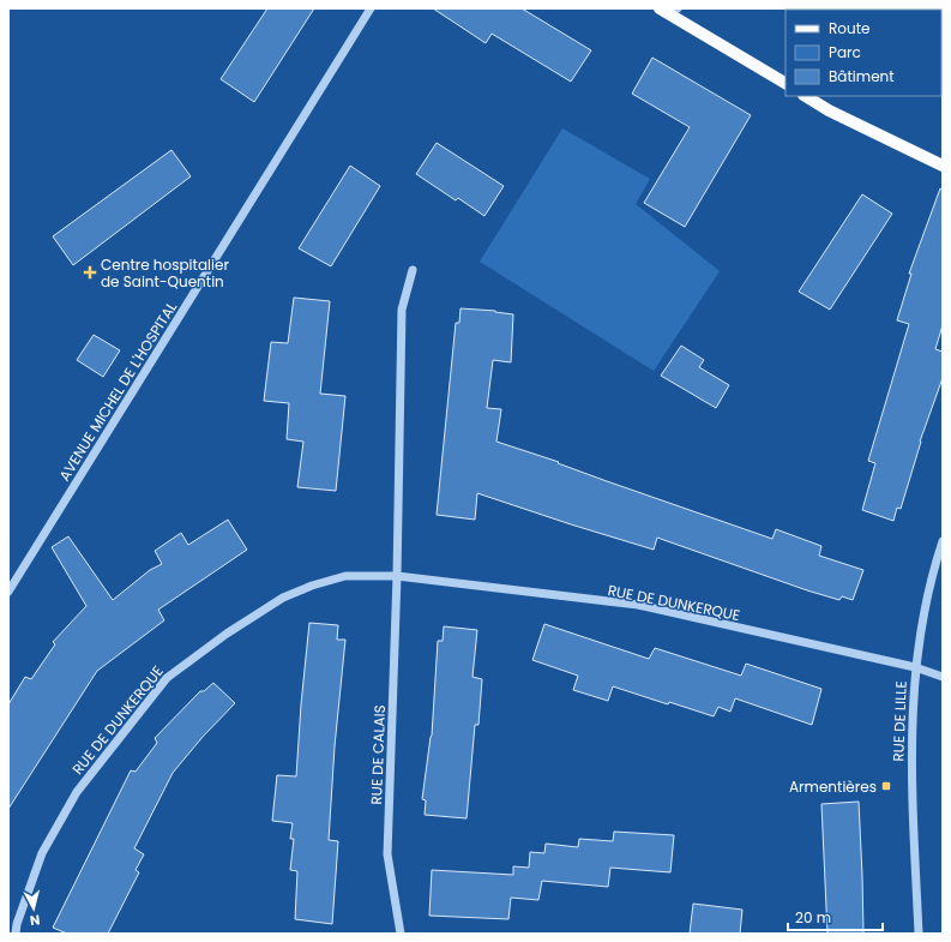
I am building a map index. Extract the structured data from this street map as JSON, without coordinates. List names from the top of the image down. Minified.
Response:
{"streets":{"street":["AVENUE MICHEL DE L'HOSPITAL","RUE DE DUNKERQUE","RUE DE LILLE","RUE DE CALAIS"]},"crossings":[["RUE DE DUNKERQUE","RUE DE LILLE"],["RUE DE DUNKERQUE","RUE DE CALAIS"]],"places":{"health":["Centre hospitalier de Saint-Quentin"],"transit":["Armentières"]},"legend":["Route","Parc","Bâtiment"],"scale_bar":"20 m","north":"bottom"}
